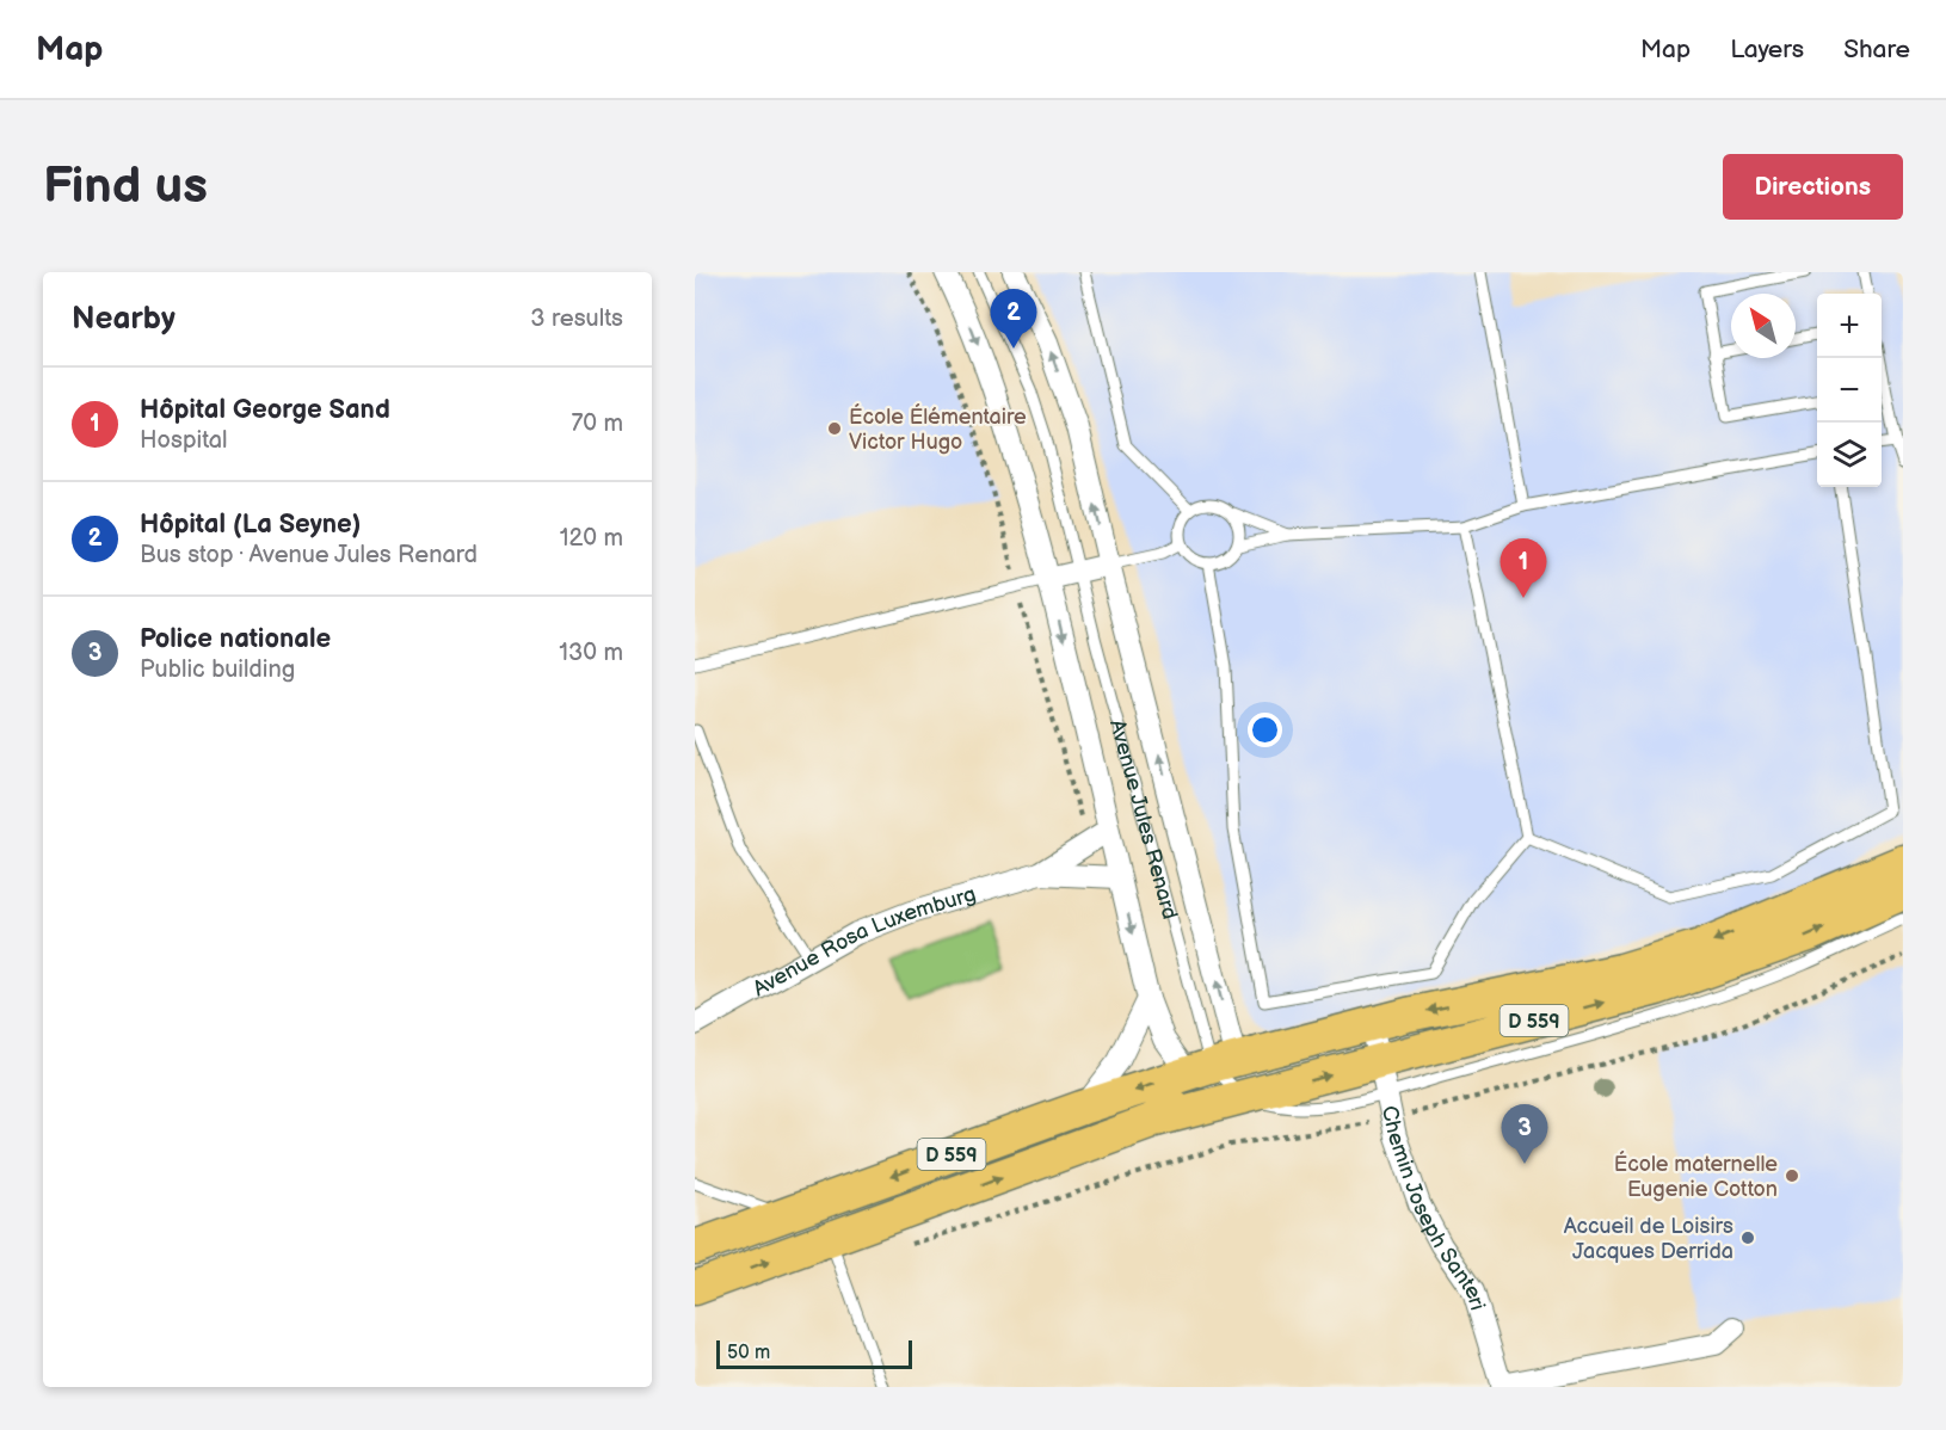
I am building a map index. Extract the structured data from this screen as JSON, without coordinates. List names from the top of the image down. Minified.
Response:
{"streets":{"main road":["D 559"],"street":["Avenue Jules Renard","Avenue Rosa Luxemburg","Chemin Joseph Santeri"]},"crossings":[["Avenue Jules Renard","Avenue Rosa Luxemburg"],["Avenue Jules Renard","D 559"],["D 559","Chemin Joseph Santeri"]],"places":["École Élémentaire Victor Hugo","École maternelle Eugenie Cotton","Accueil de Loisirs Jacques Derrida"],"scale_bar":"50 m","north":"top left","page":{"header":"Map","nav":["Map","Layers","Share"],"buttons":"Directions","title":"Find us","heading":["Nearby","3 results"],"pins":["2","1","3"],"map_buttons":["+","−"],"list":[{"mark":"1","name":"Hôpital George Sand","note":"Hospital","value":"70 m"},{"mark":"2","name":"Hôpital (La Seyne)","note":"Bus stop · Avenue Jules Renard","value":"120 m"},{"mark":"3","name":"Police nationale","note":"Public building","value":"130 m"}],"scale":"50 m"}}
